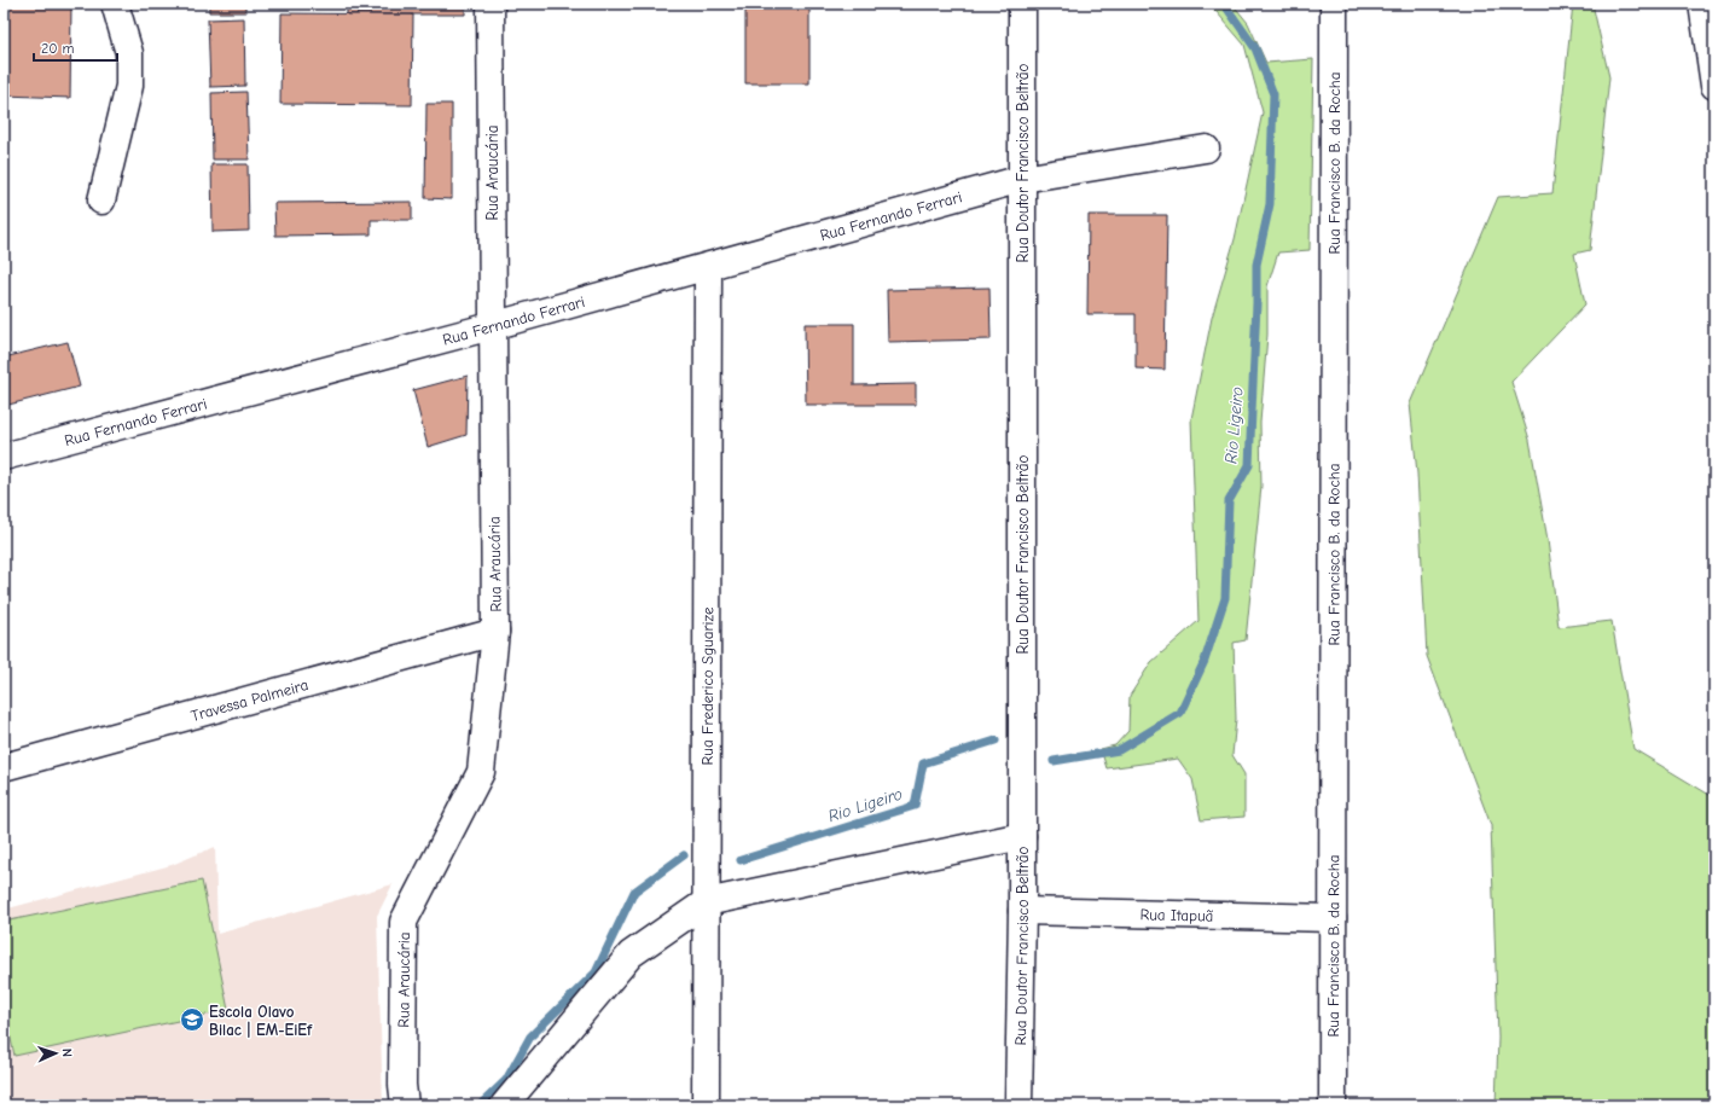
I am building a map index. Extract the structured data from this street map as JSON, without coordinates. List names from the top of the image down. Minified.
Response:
{"streets":{"street":["Rua Doutor Francisco Beltrão","Rua Francisco B. da Rocha","Rua Araucária","Rua Fernando Ferrari","Rua Frederico Sguarize","Travessa Palmeira","Rua Itapuã"]},"crossings":[["Rua Doutor Francisco Beltrão","Rua Fernando Ferrari"],["Rua Doutor Francisco Beltrão","Rua Itapuã"],["Rua Francisco B. da Rocha","Rua Itapuã"],["Rua Araucária","Rua Fernando Ferrari"],["Rua Araucária","Travessa Palmeira"],["Rua Fernando Ferrari","Rua Frederico Sguarize"]],"water":["Rio Ligeiro"],"places":{"school or university":["Escola Olavo Bilac | EM-EiEf"]},"scale_bar":"20 m","north":"right"}
